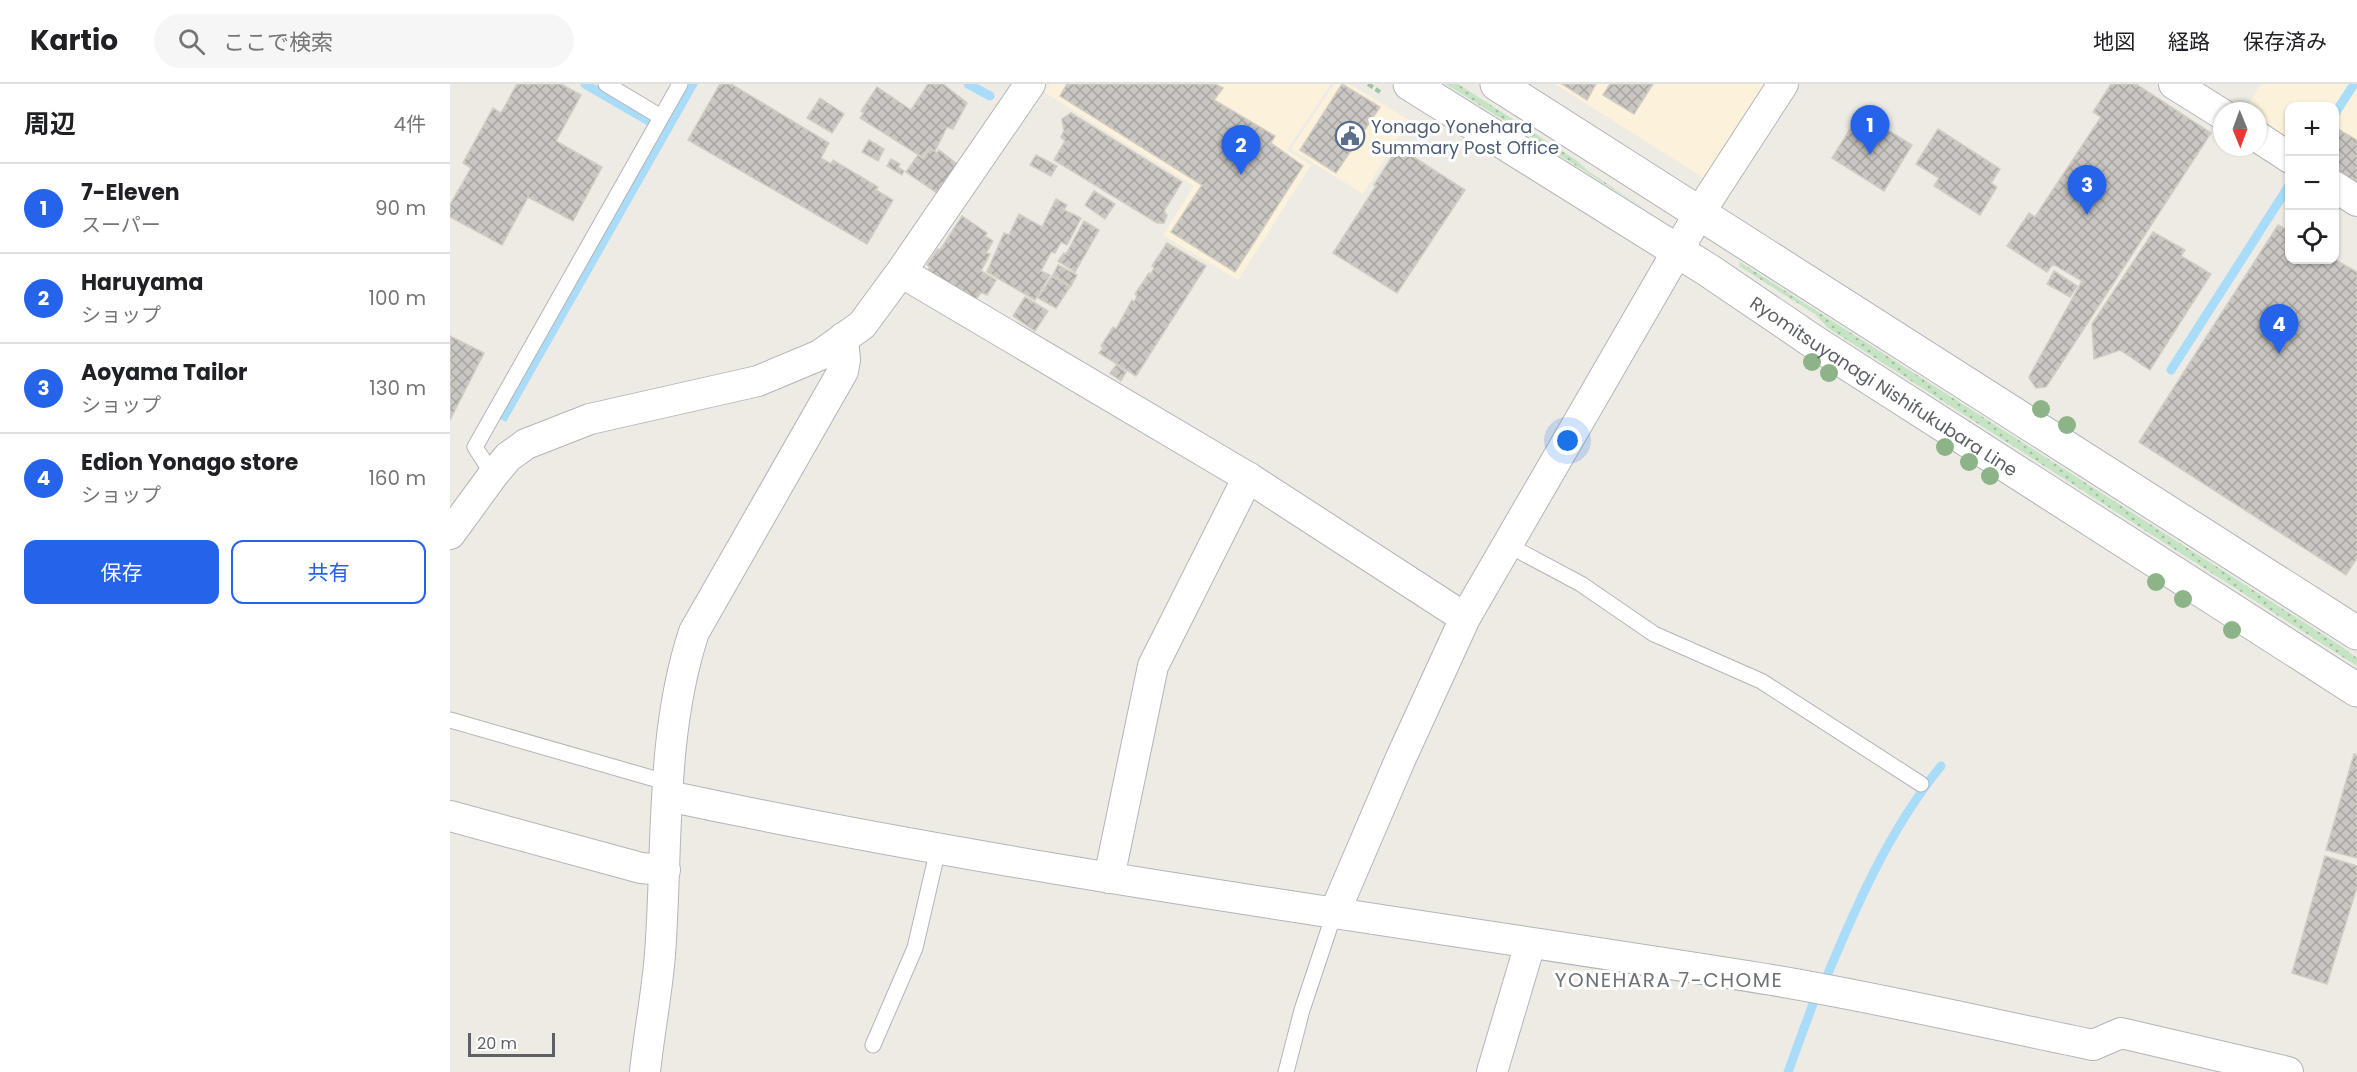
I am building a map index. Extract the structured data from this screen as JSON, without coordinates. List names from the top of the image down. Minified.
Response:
{"streets":{"main road":["Ryomitsuyanagi Nishifukubara Line"]},"districts":["YONEHARA 7-CHOME"],"places":{"public building":["Yonago Yonehara Summary Post Office"]},"scale_bar":"20 m","north":"bottom","page":{"header":"Kartio","search":"ここで検索","nav":["地図","経路","保存済み"],"heading":["周辺","4件"],"map_buttons":["+","−"],"pins":["1","2","3","4"],"list":[{"mark":"1","name":"7-Eleven","note":"スーパー","value":"90 m"},{"mark":"2","name":"Haruyama","note":"ショップ","value":"100 m"},{"mark":"3","name":"Aoyama Tailor","note":"ショップ","value":"130 m"},{"mark":"4","name":"Edion Yonago store","note":"ショップ","value":"160 m"}],"buttons":["保存","共有"],"scale":"20 m"}}
